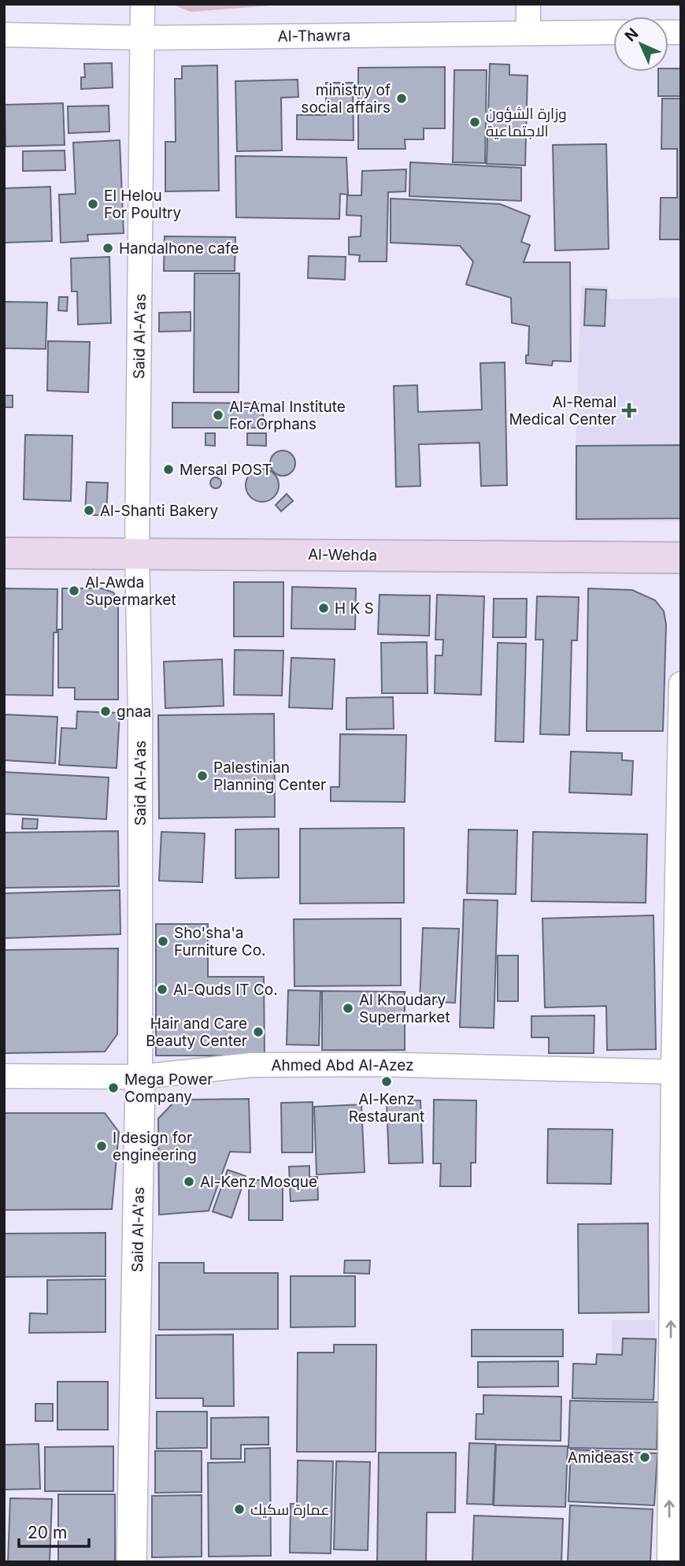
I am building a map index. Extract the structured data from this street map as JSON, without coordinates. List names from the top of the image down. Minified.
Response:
{"streets":{"main road":["Al-Wehda"],"street":["Al-Thawra","Said Al-A'as","Ahmed Abd Al-Azez"]},"crossings":[["Al-Thawra","Said Al-A'as"],["Said Al-A'as","Al-Wehda"],["Said Al-A'as","Ahmed Abd Al-Azez"]],"places":{"other":["ministry of social affairs","وزارة الشؤون الاجتماعية","El Helou For Poultry","Handalhone cafe","Al-Amal Institute For Orphans","Mersal POST","Al-Shanti Bakery","Al-Awda Supermarket","H K S","gnaa","Palestinian Planning Center","Sho'sha'a Furniture Co.","Al-Quds IT Co.","Al Khoudary Supermarket","Hair and Care Beauty Center","Al-Kenz Restaurant","Mega Power Company","I design for engineering","Al-Kenz Mosque","Amideast","عمارة سكيك"],"health":["Al-Remal Medical Center"]},"scale_bar":"20 m","north":"top left"}
